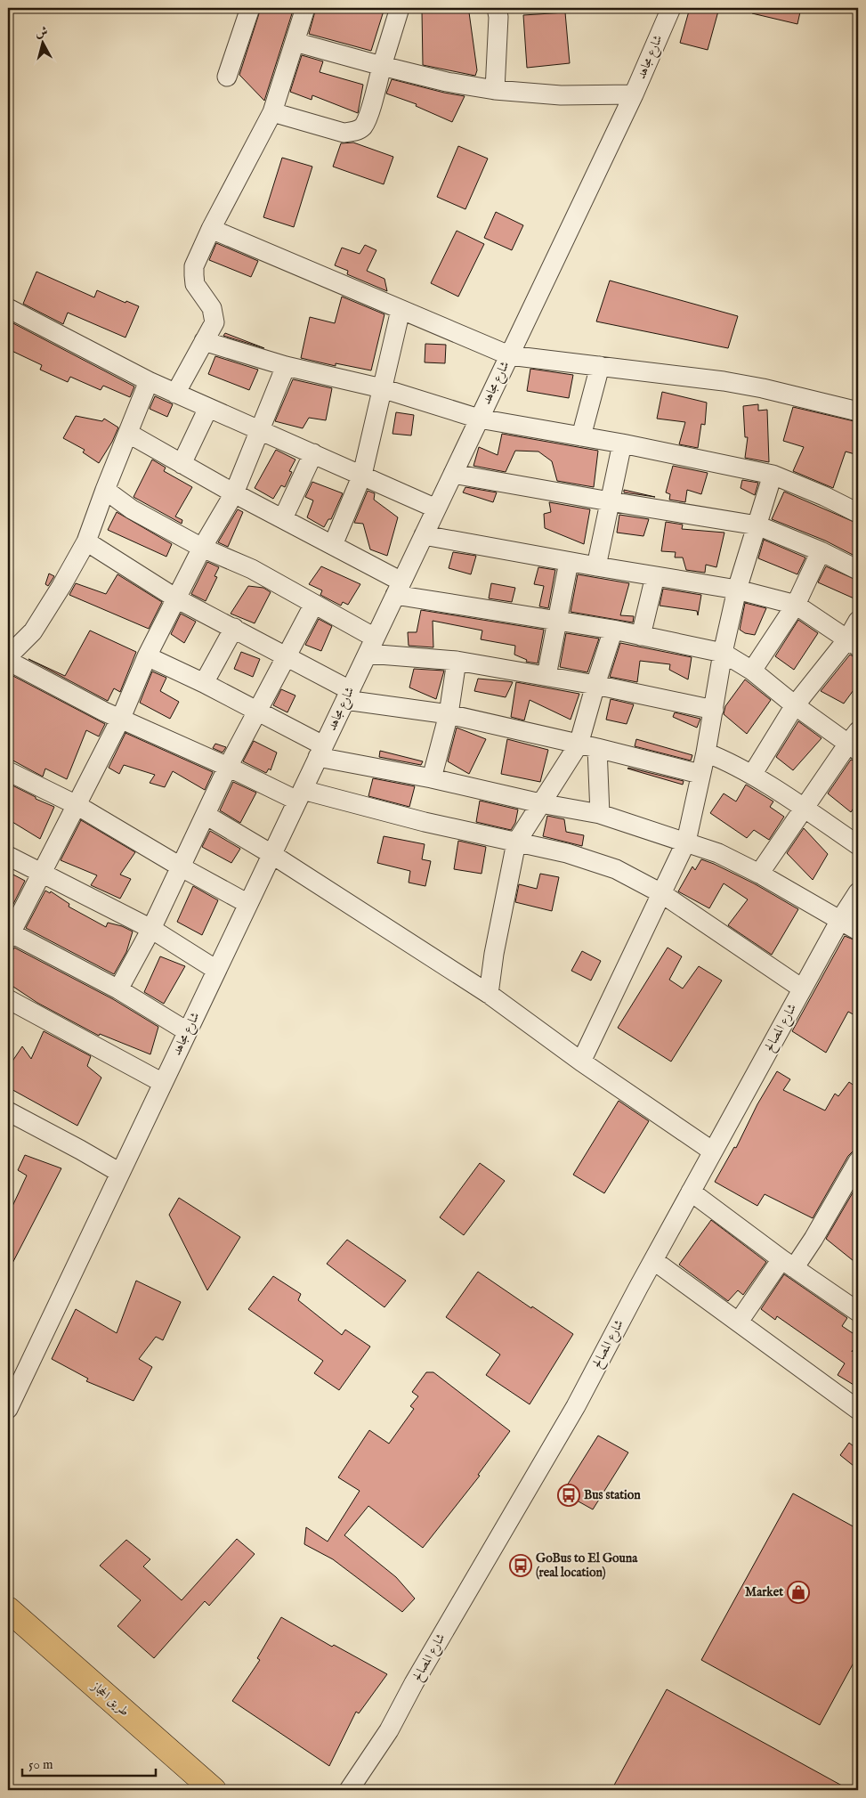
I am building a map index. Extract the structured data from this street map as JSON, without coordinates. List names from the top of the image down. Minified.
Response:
{"streets":{"main road":["طريق الحجاز"],"street":["شارع مجاهد","شارع المصالح"]},"places":{"bus stop":["Bus station","GoBus to El Gouna (real location)"],"shop":["Market"]},"scale_bar":"50 m","north":"top"}
